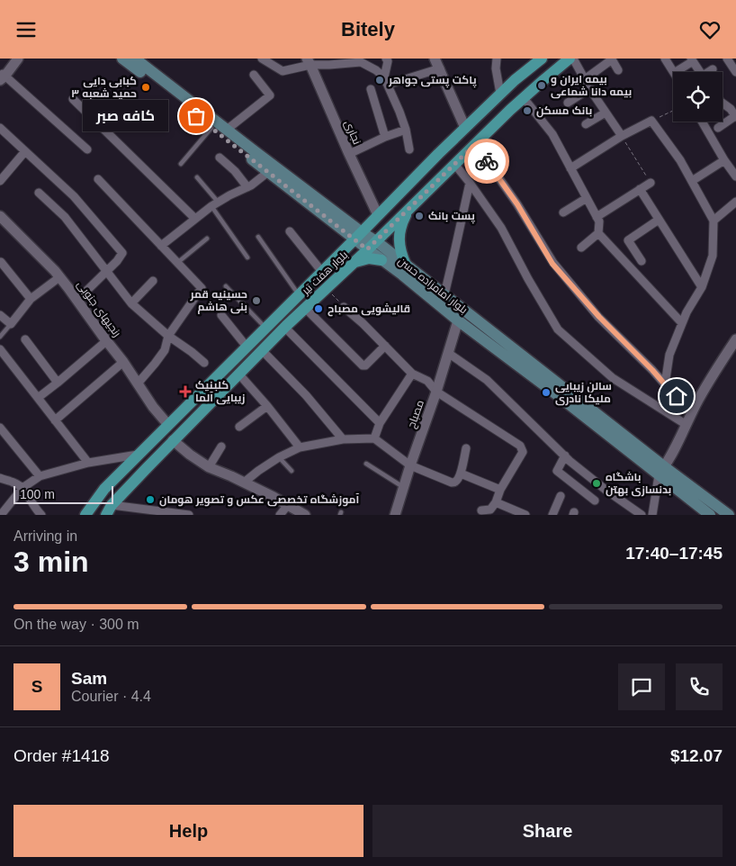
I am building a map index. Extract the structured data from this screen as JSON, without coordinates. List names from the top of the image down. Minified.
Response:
{"streets":{"main road":["بلوار هفت تیر","بلوار امامزاده حسن"],"street":["نجاری","رنجیهای جنوبی","مصباح"]},"crossings":[["نجاری","بلوار هفت تیر"],["بلوار هفت تیر","بلوار امامزاده حسن"],["بلوار هفت تیر","رنجیهای جنوبی"],["بلوار امامزاده حسن","مصباح"]],"places":{"other":["پاکت پستی جواهر","بیمه ایران و بیمه دانا شماعی","کبابی دایی حمید شعبه ۳","بانک مسکن","کافه صبر","پست بانک","حسینیه قمر بنی هاشم","قالیشویی مصباح","سالن زیبایی ملیکا نادری","باشگاه بدنسازی بهتن","آموزشگاه تخصصی عکس و تصویر هومان"],"health":["کلینیک زیبایی آلما"]},"scale_bar":"100 m","page":{"header":"Bitely","bubble":"کافه صبر","scale":"100 m","heading":["3 min","Arriving in","17:40–17:45"],"panel":["Sam","Courier · 4.4","Order #1418","$12.07"],"bar":"On the way · 300 m","round":"S","buttons":["Help","Share"]}}
